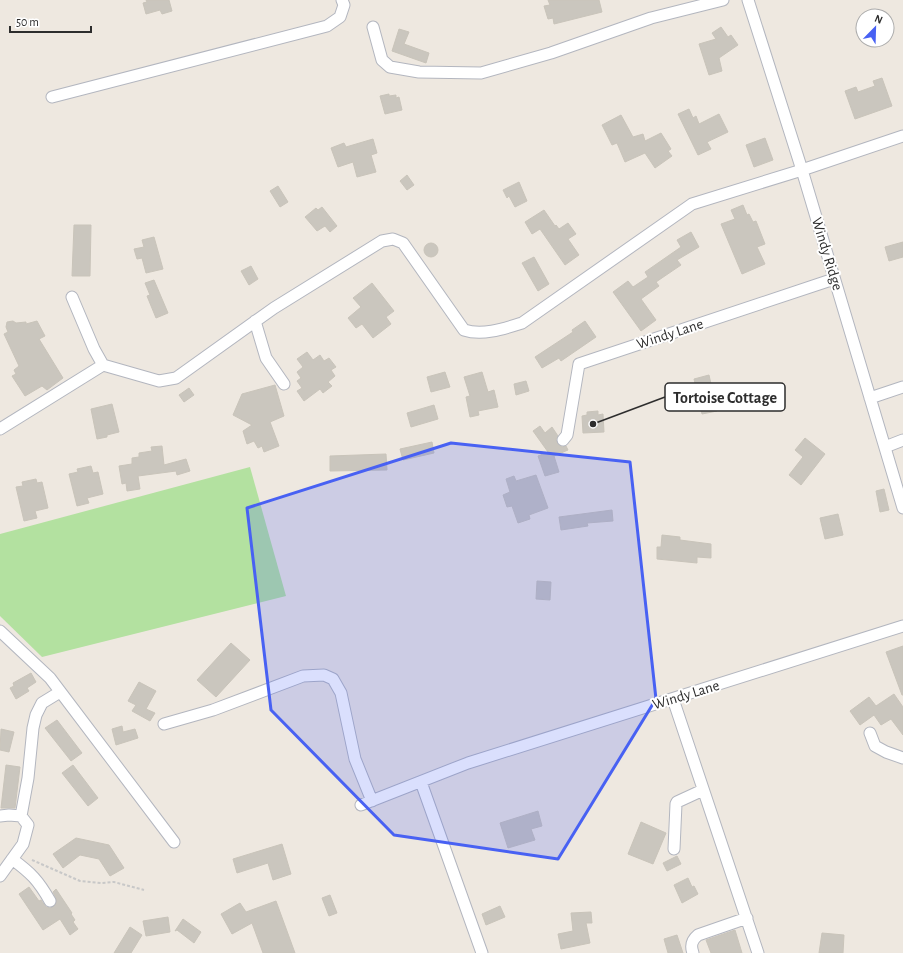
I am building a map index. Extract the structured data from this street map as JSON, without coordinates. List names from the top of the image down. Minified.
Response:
{"streets":{"street":["Windy Ridge","Windy Lane"]},"crossings":[["Windy Ridge","Windy Lane"]],"places":["Tortoise Cottage"],"scale_bar":"50 m","north":"top right"}
